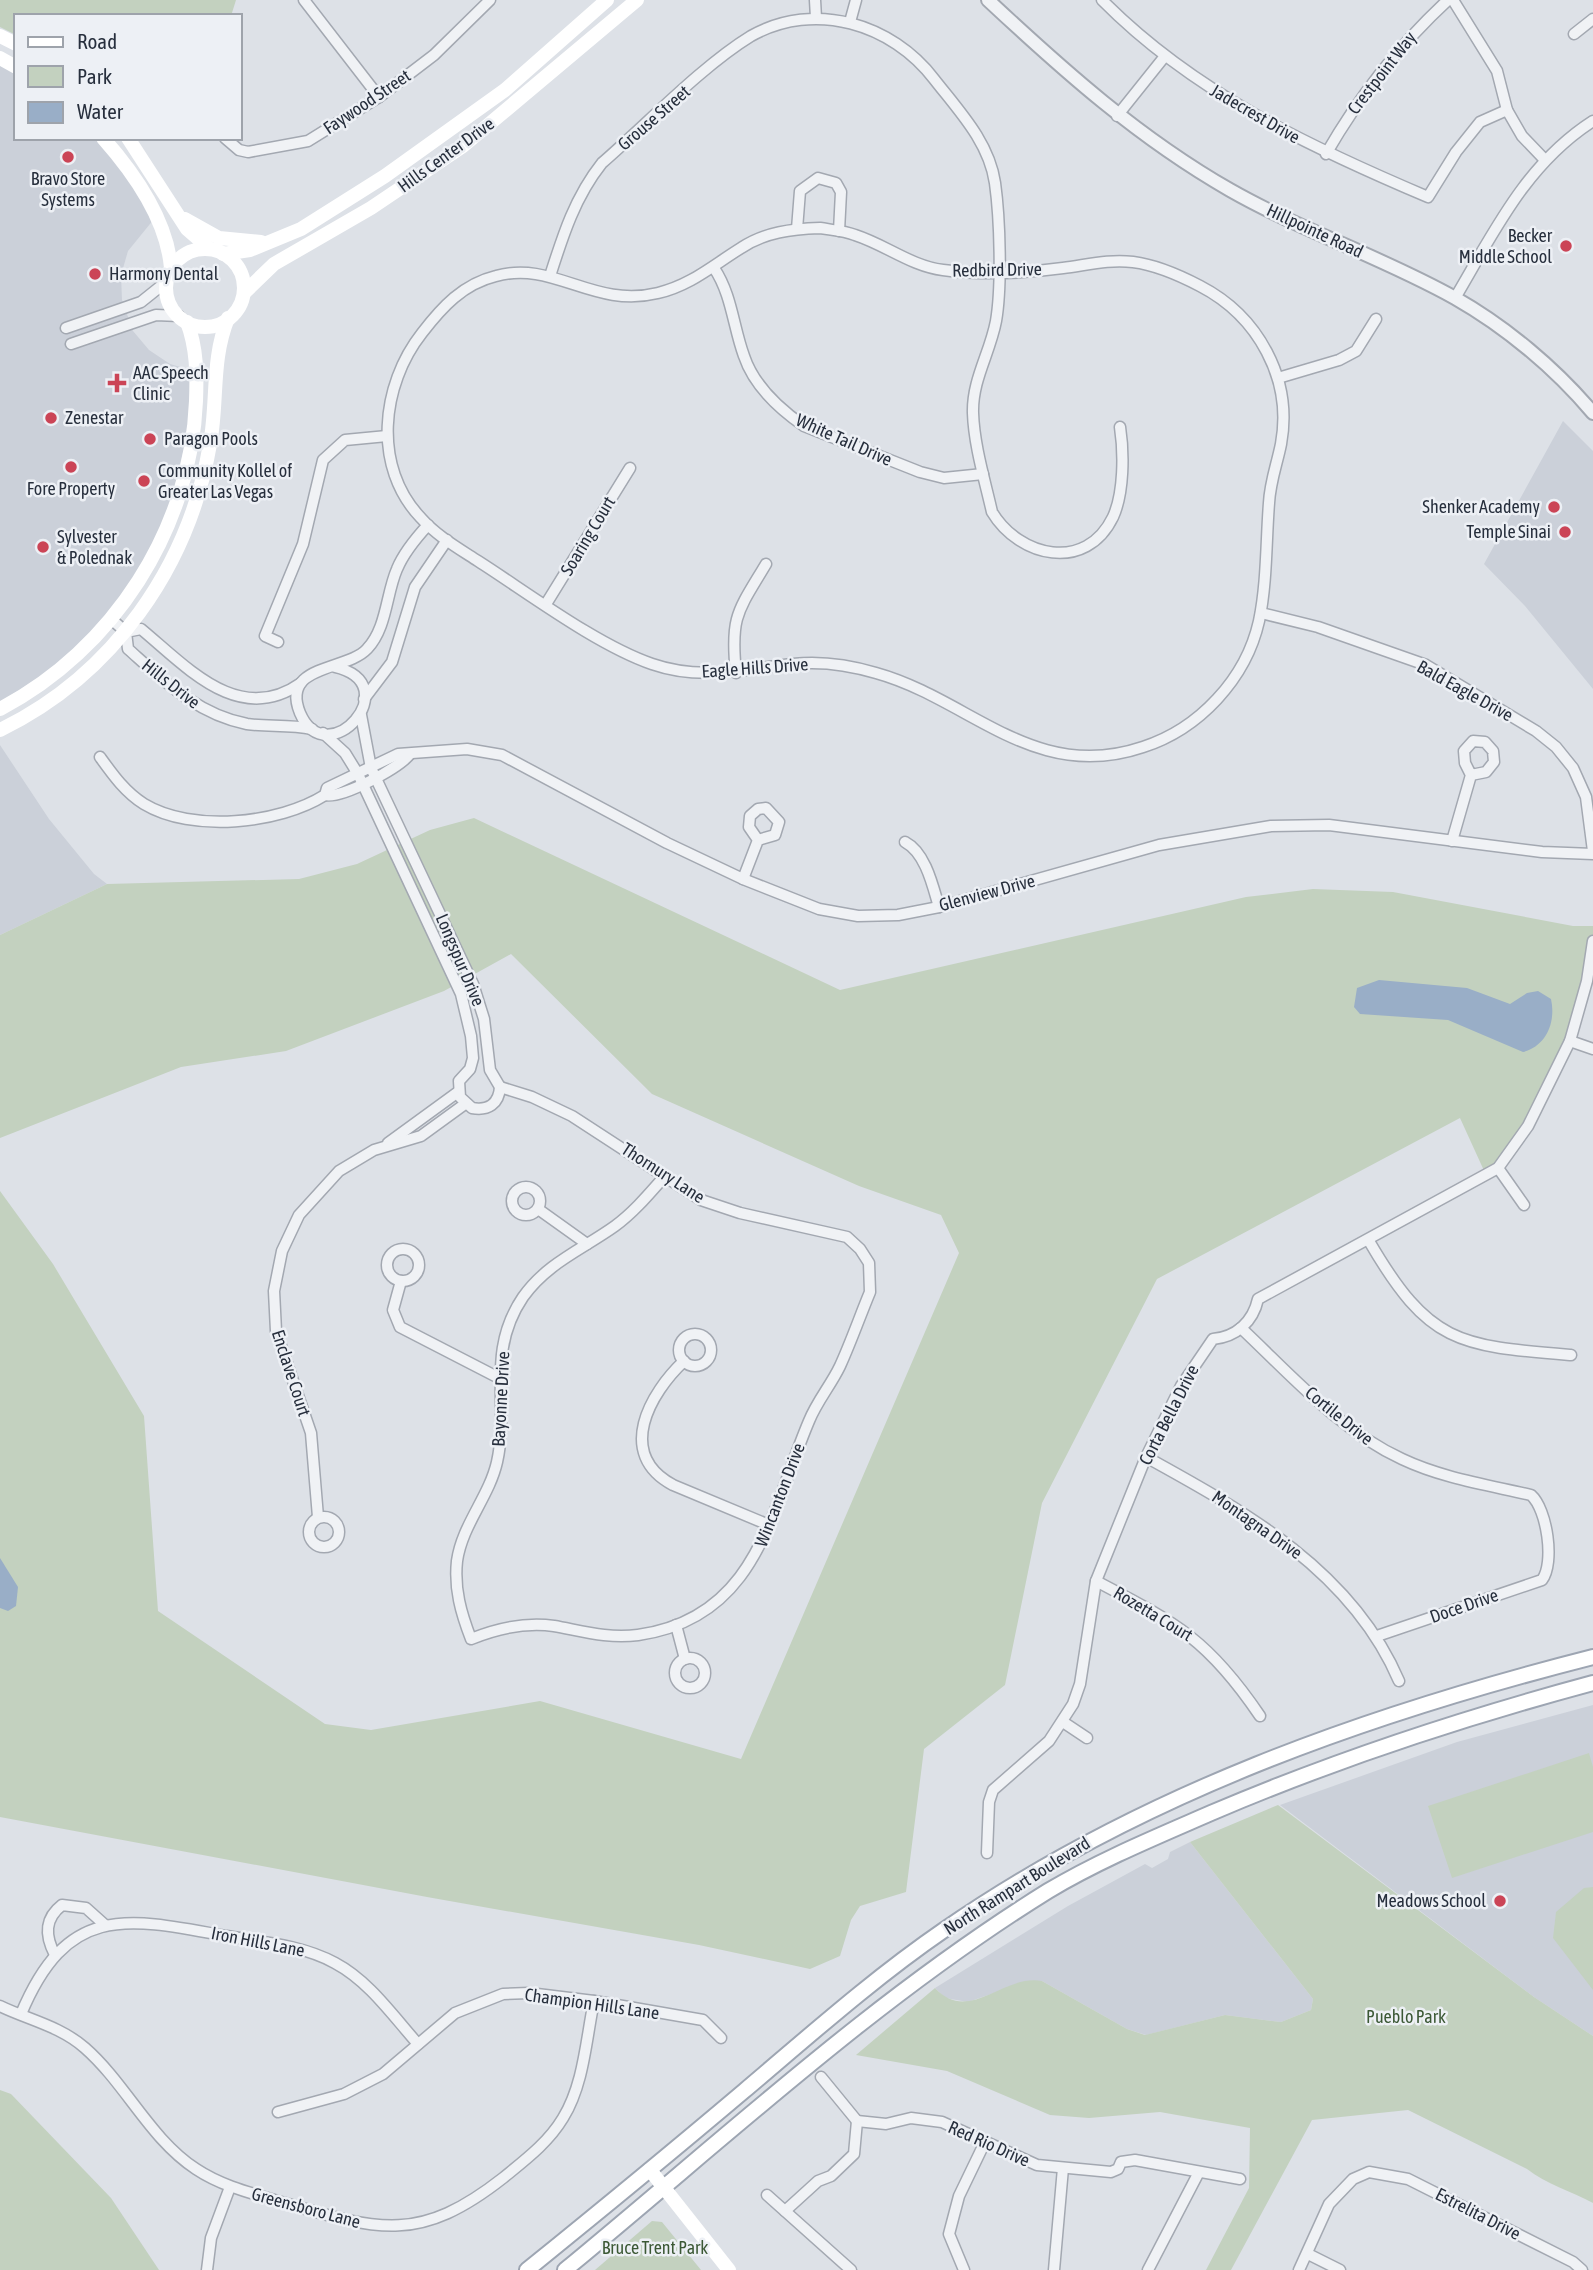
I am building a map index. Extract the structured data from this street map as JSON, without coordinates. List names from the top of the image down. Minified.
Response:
{"streets":{"main road":["Hills Center Drive","North Rampart Boulevard"],"street":["Crestpoint Way","Faywood Street","Jadecrest Drive","Grouse Street","Hillpointe Road","Redbird Drive","White Tail Drive","Soaring Court","Eagle Hills Drive","Hills Drive","Bald Eagle Drive","Glenview Drive","Longspur Drive","Thornury Lane","Enclave Court","Bayonne Drive","Corta Bella Drive","Cortile Drive","Wincanton Drive","Montagna Drive","Doce Drive","Rozetta Court","Iron Hills Lane","Champion Hills Lane","Red Rio Drive","Greensboro Lane","Estrelita Drive"]},"crossings":[["Crestpoint Way","Jadecrest Drive"],["Grouse Street","Redbird Drive"],["Grouse Street","White Tail Drive"],["Redbird Drive","White Tail Drive"],["Redbird Drive","Eagle Hills Drive"],["Redbird Drive","Bald Eagle Drive"],["Soaring Court","Eagle Hills Drive"],["Eagle Hills Drive","Hills Drive"],["Eagle Hills Drive","Bald Eagle Drive"],["Hills Drive","Longspur Drive"],["Bald Eagle Drive","Glenview Drive"],["Glenview Drive","Longspur Drive"],["Longspur Drive","Thornury Lane"],["Longspur Drive","Enclave Court"],["Thornury Lane","Bayonne Drive"],["Thornury Lane","Wincanton Drive"],["Bayonne Drive","Wincanton Drive"],["Corta Bella Drive","Cortile Drive"],["Corta Bella Drive","Montagna Drive"],["Corta Bella Drive","Rozetta Court"],["Cortile Drive","Doce Drive"],["Montagna Drive","Doce Drive"],["Iron Hills Lane","Champion Hills Lane"],["Iron Hills Lane","Greensboro Lane"],["Champion Hills Lane","Greensboro Lane"]],"parks":["Pueblo Park","Bruce Trent Park"],"places":{"other":["Bravo Store Systems","Becker Middle School","Harmony Dental","Zenestar","Paragon Pools","Fore Property","Community Kollel of Greater Las Vegas","Shenker Academy","Temple Sinai","Sylvester & Polednak","Meadows School"],"health":["AAC Speech Clinic"]},"legend":["Road","Park","Water"]}
